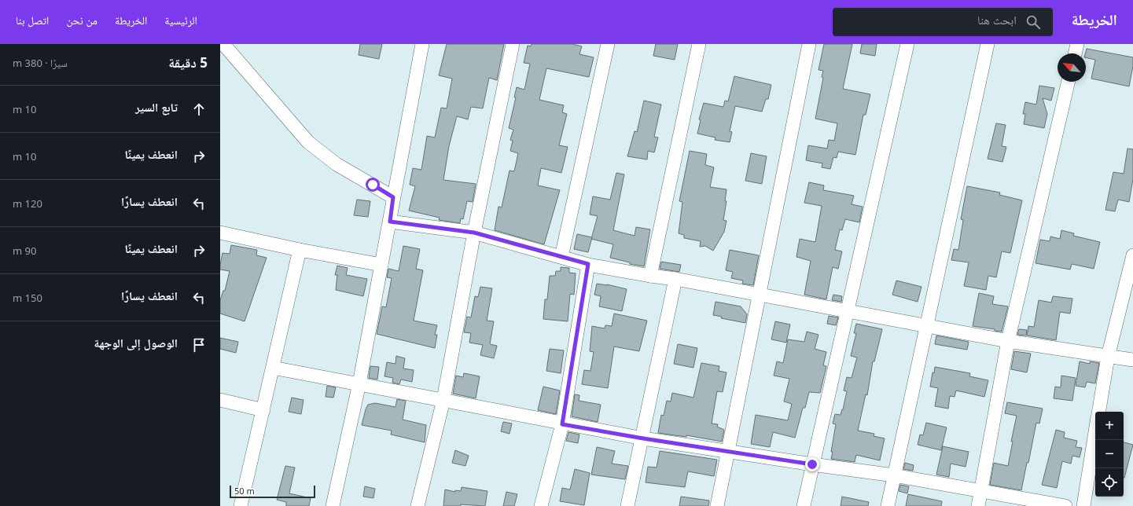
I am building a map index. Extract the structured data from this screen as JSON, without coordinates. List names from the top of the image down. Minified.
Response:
{"scale_bar":"50 m","north":"top left","page":{"header":"الخريطة","search":"ابحث هنا","nav":["الرئيسية","الخريطة","من نحن","اتصل بنا"],"heading":["5 دقيقة","سيرًا · 380 m"],"list":[["تابع السير","10 m"],["انعطف يمينًا","10 m"],["انعطف يسارًا","120 m"],["انعطف يمينًا","90 m"],["انعطف يسارًا","150 m"],"الوصول إلى الوجهة"],"map_buttons":["+","−"],"scale":"50 m"}}
